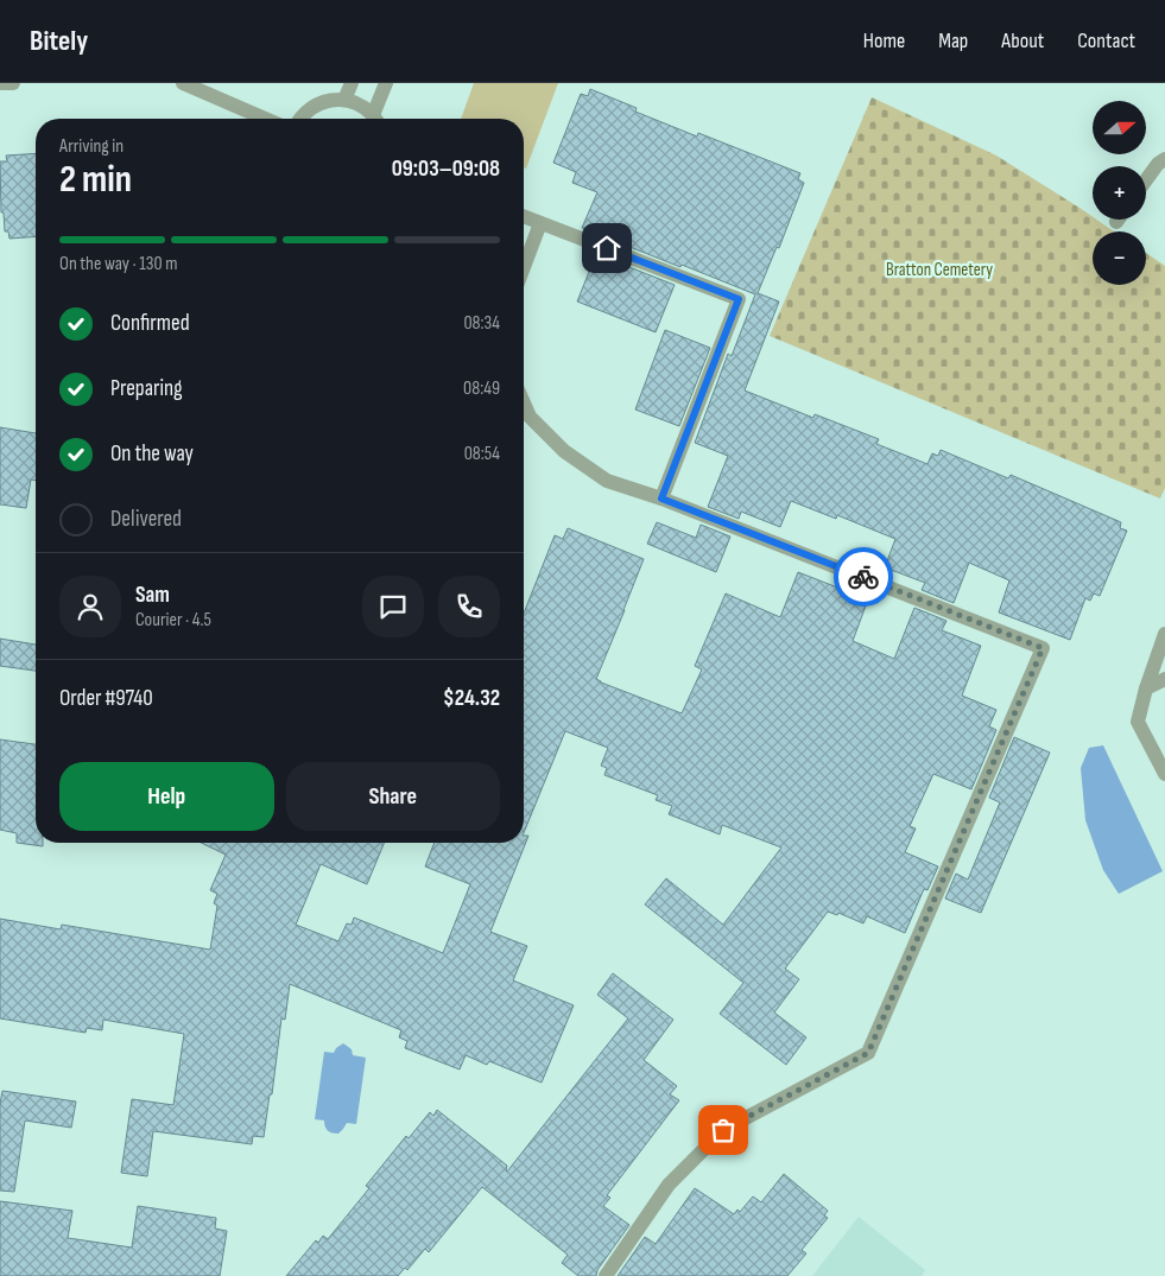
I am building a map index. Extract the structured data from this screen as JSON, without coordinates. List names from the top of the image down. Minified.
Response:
{"parks":["Bratton Cemetery"],"north":"right","page":{"header":"Bitely","nav":["Home","Map","About","Contact"],"map_buttons":["+","−"],"heading":["2 min","Arriving in","09:03–09:08"],"panel":["Sam","Courier · 4.5","Order #9740","$24.32"],"bar":"On the way · 130 m","list":[["Confirmed","08:34"],["Preparing","08:49"],["On the way","08:54"],"Delivered"],"buttons":["Help","Share"]}}
